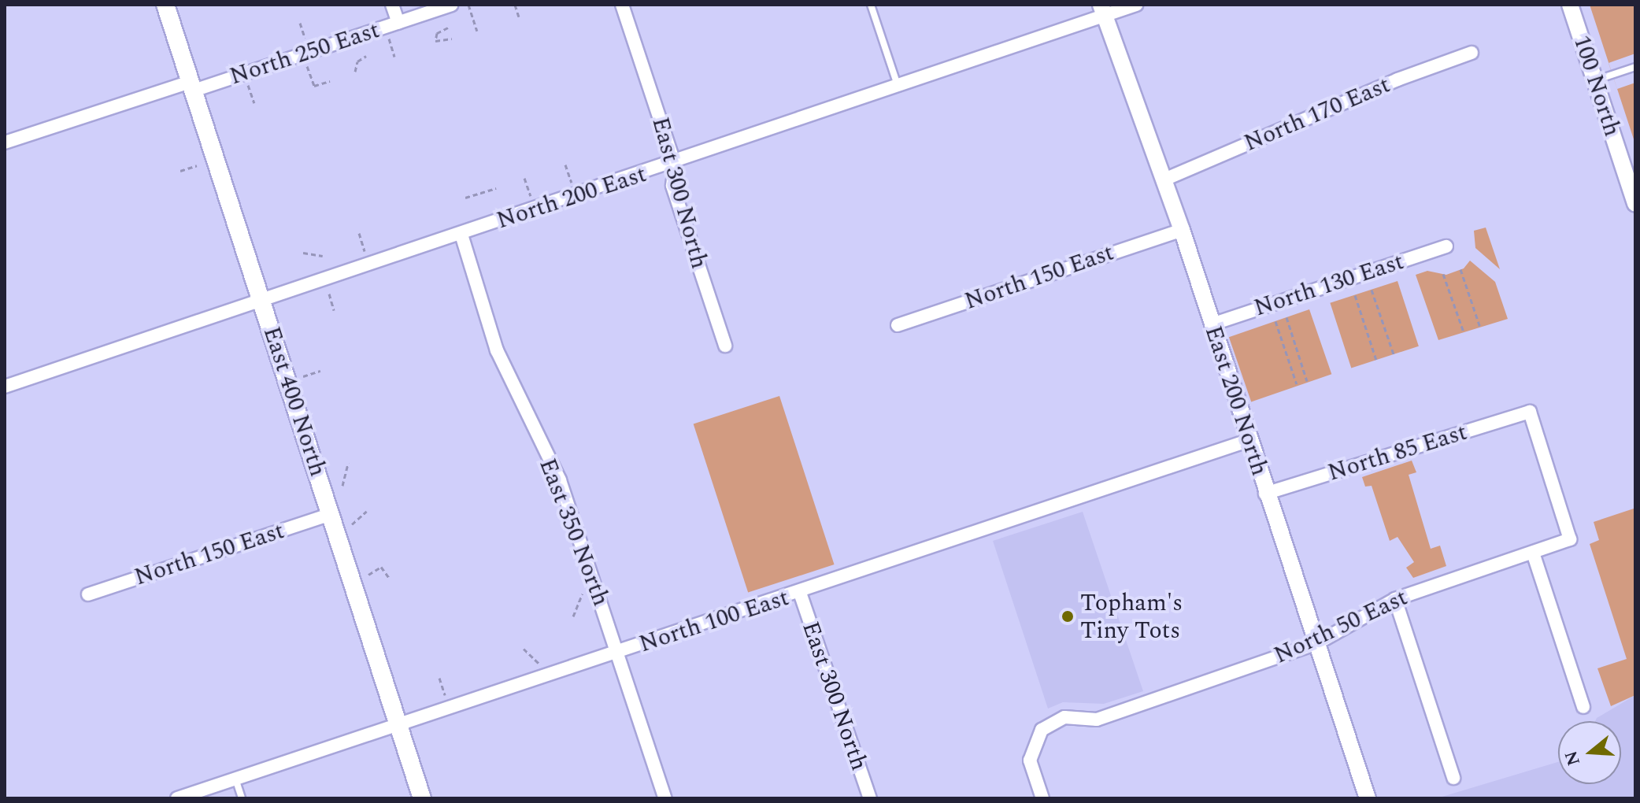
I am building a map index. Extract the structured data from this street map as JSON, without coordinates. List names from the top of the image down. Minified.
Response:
{"streets":{"main road":["East 400 North"],"street":["North 250 East","100 North","North 170 East","East 300 North","North 200 East","North 150 East","North 130 East","East 200 North","North 85 East","East 350 North","North 100 East","North 50 East"]},"crossings":[["North 250 East","East 400 North"],["North 170 East","East 200 North"],["East 300 North","North 200 East"],["East 300 North","North 100 East"],["North 200 East","East 200 North"],["North 200 East","East 400 North"],["North 200 East","East 350 North"],["North 150 East","East 200 North"],["North 150 East","East 400 North"],["North 130 East","East 200 North"],["East 200 North","North 85 East"],["East 200 North","North 100 East"],["East 200 North","North 50 East"],["East 400 North","North 100 East"],["North 85 East","North 50 East"],["East 350 North","North 100 East"]],"places":["Topham's Tiny Tots"],"north":"left"}
